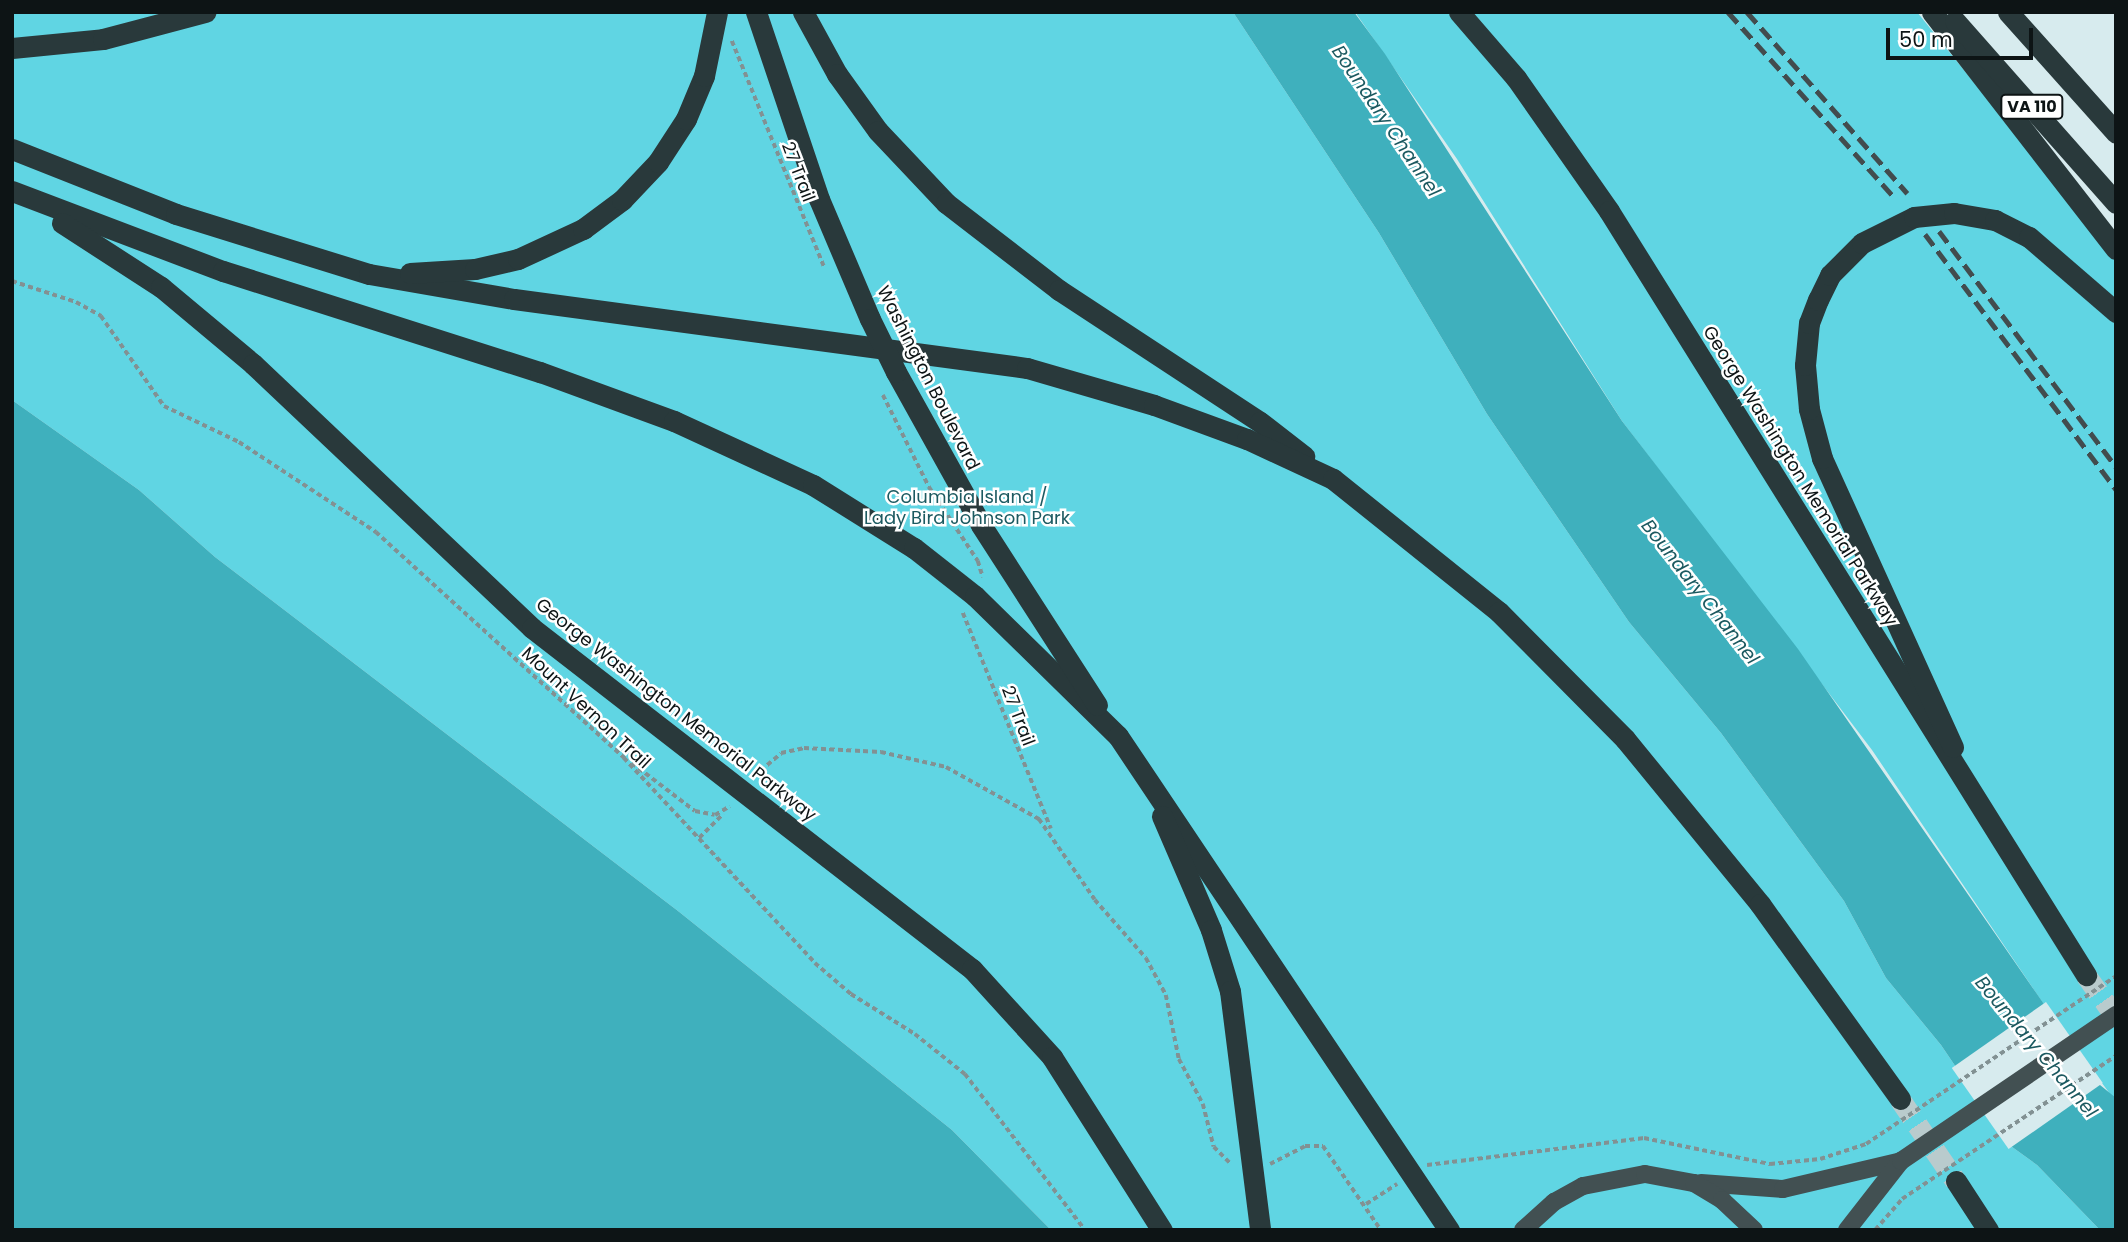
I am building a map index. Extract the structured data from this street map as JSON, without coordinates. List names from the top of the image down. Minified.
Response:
{"streets":{"highway":["VA 110","Washington Boulevard","George Washington Memorial Parkway"],"path":["27 Trail","Mount Vernon Trail"]},"water":["Boundary Channel"],"parks":["Columbia Island / Lady Bird Johnson Park"],"scale_bar":"50 m"}
